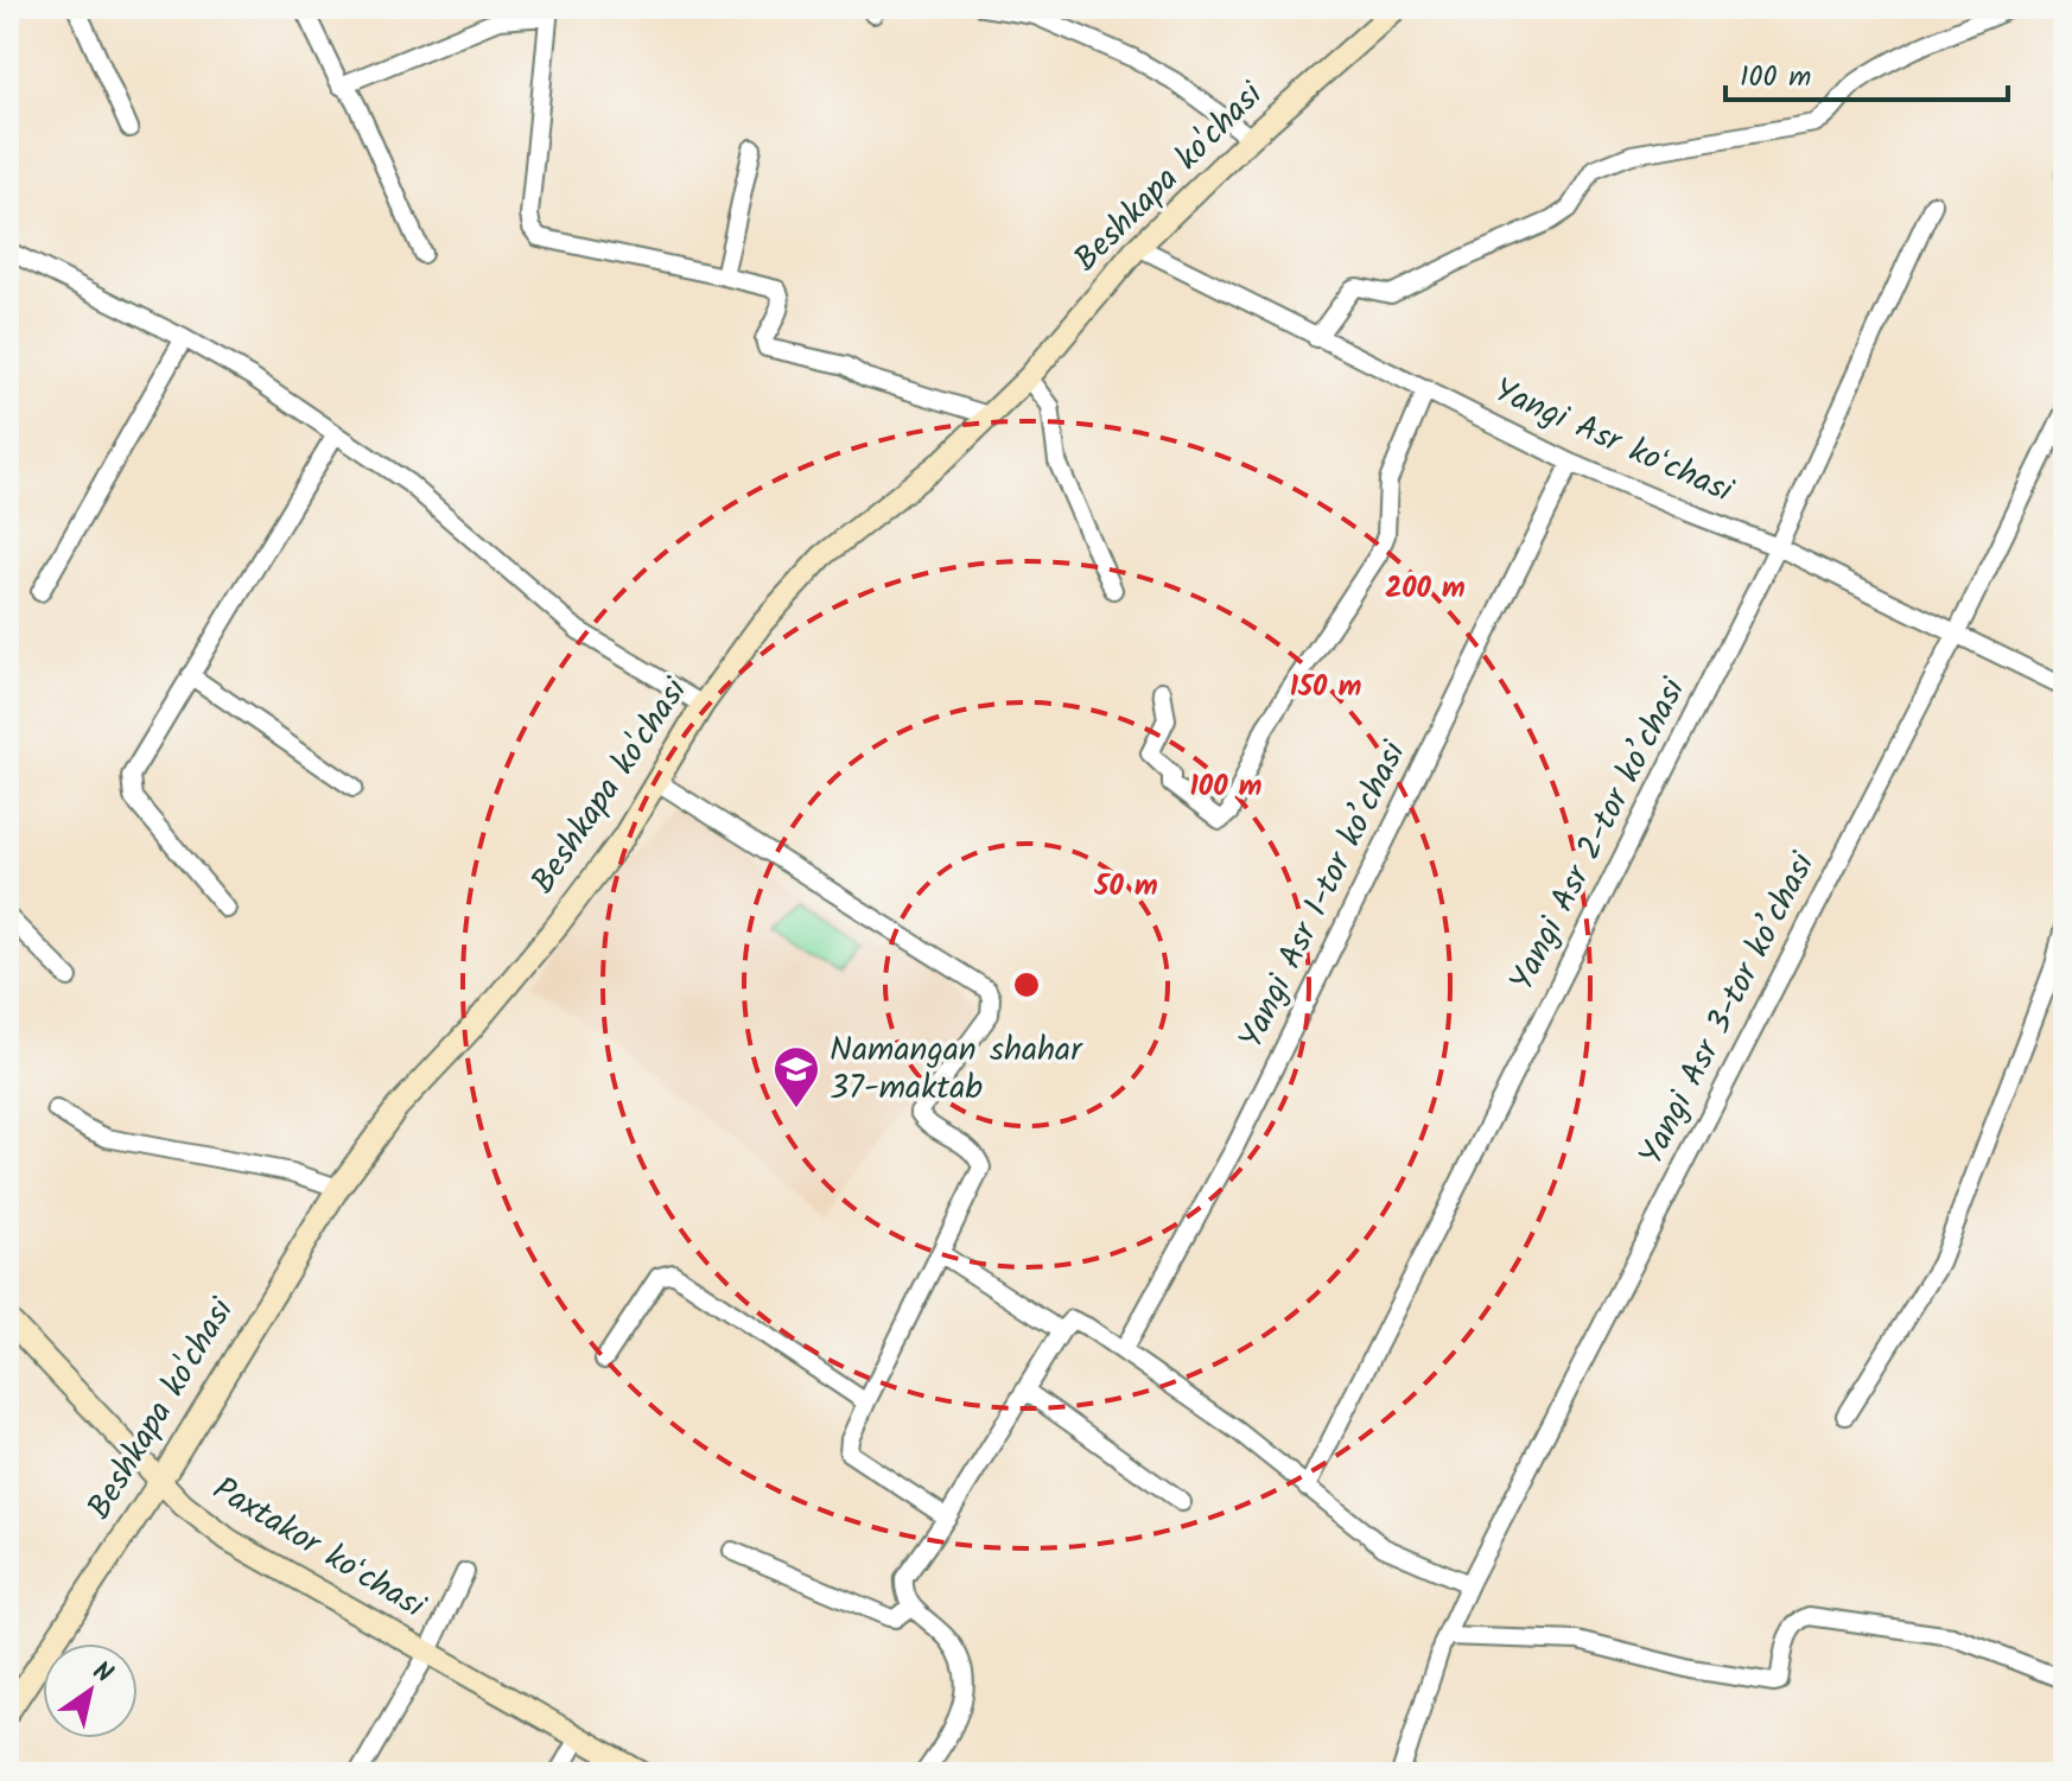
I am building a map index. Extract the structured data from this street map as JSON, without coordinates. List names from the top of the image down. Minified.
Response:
{"streets":{"street":["Beshkapa ko'chasi","Yangi Asr koʻchasi","Yangi Asr 2-tor koʼchasi","Yangi Asr 1-tor koʼchasi","Yangi Asr 3-tor koʼchasi","Paxtakor koʻchasi"]},"crossings":[["Beshkapa ko'chasi","Yangi Asr koʻchasi"],["Beshkapa ko'chasi","Paxtakor koʻchasi"],["Yangi Asr koʻchasi","Yangi Asr 2-tor koʼchasi"],["Yangi Asr koʻchasi","Yangi Asr 1-tor koʼchasi"],["Yangi Asr koʻchasi","Yangi Asr 3-tor koʼchasi"]],"places":{"school or university":["Namangan shahar 37-maktab"]},"scale_bar":"100 m","north":"top right","rings":["200 m","150 m","100 m","50 m"]}
